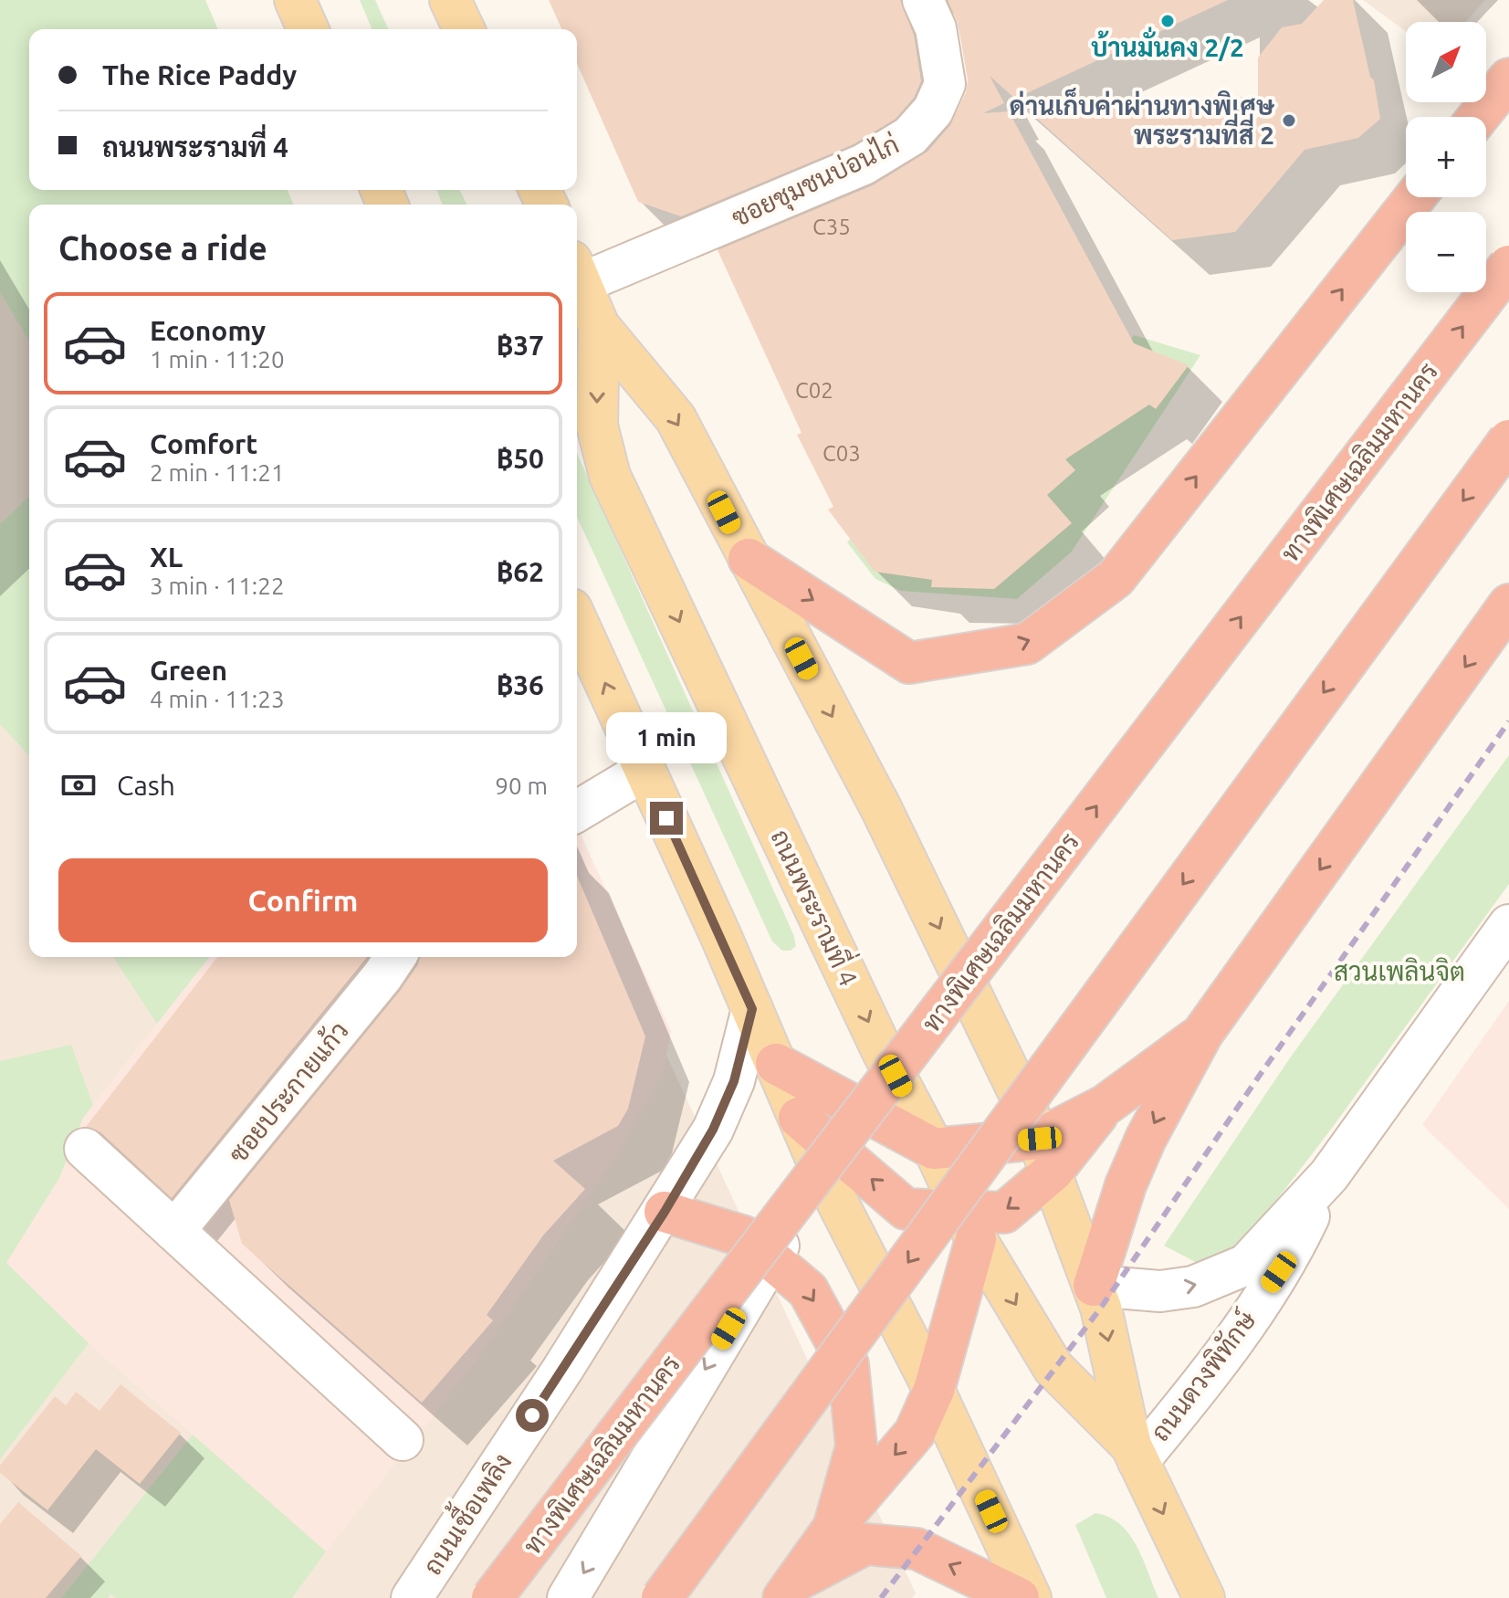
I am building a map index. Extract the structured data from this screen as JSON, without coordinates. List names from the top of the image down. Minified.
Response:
{"streets":{"highway":["ทางพิเศษเฉลิมมหานคร"],"main road":["ถนนพระรามที่ 4"],"street":["ซอยชุมชนบ่อนไก่","ซอยประกายแก้ว","ถนนดวงพิทักษ์","ถนนเชื้อเพลิง"]},"crossings":[["ถนนพระรามที่ 4","ถนนดวงพิทักษ์"]],"parks":["สวนเพลินจิต"],"places":["บ้านมั่นคง 2/2","ด่านเก็บค่าผ่านทางพิเศษ พระรามที่สี่ 2"],"house_numbers":["C35","C02","C03"],"north":"top right","page":{"map_buttons":["+","−"],"banner":["The Rice Paddy","ถนนพระรามที่ 4"],"heading":"Choose a ride","list":[{"name":"Economy","note":"1 min · 11:20","value":"฿37"},{"name":"Comfort","note":"2 min · 11:21","value":"฿50"},{"name":"XL","note":"3 min · 11:22","value":"฿62"},{"name":"Green","note":"4 min · 11:23","value":"฿36"}],"bubble":"1 min","pay":["Cash","90 m"],"buttons":"Confirm"}}
